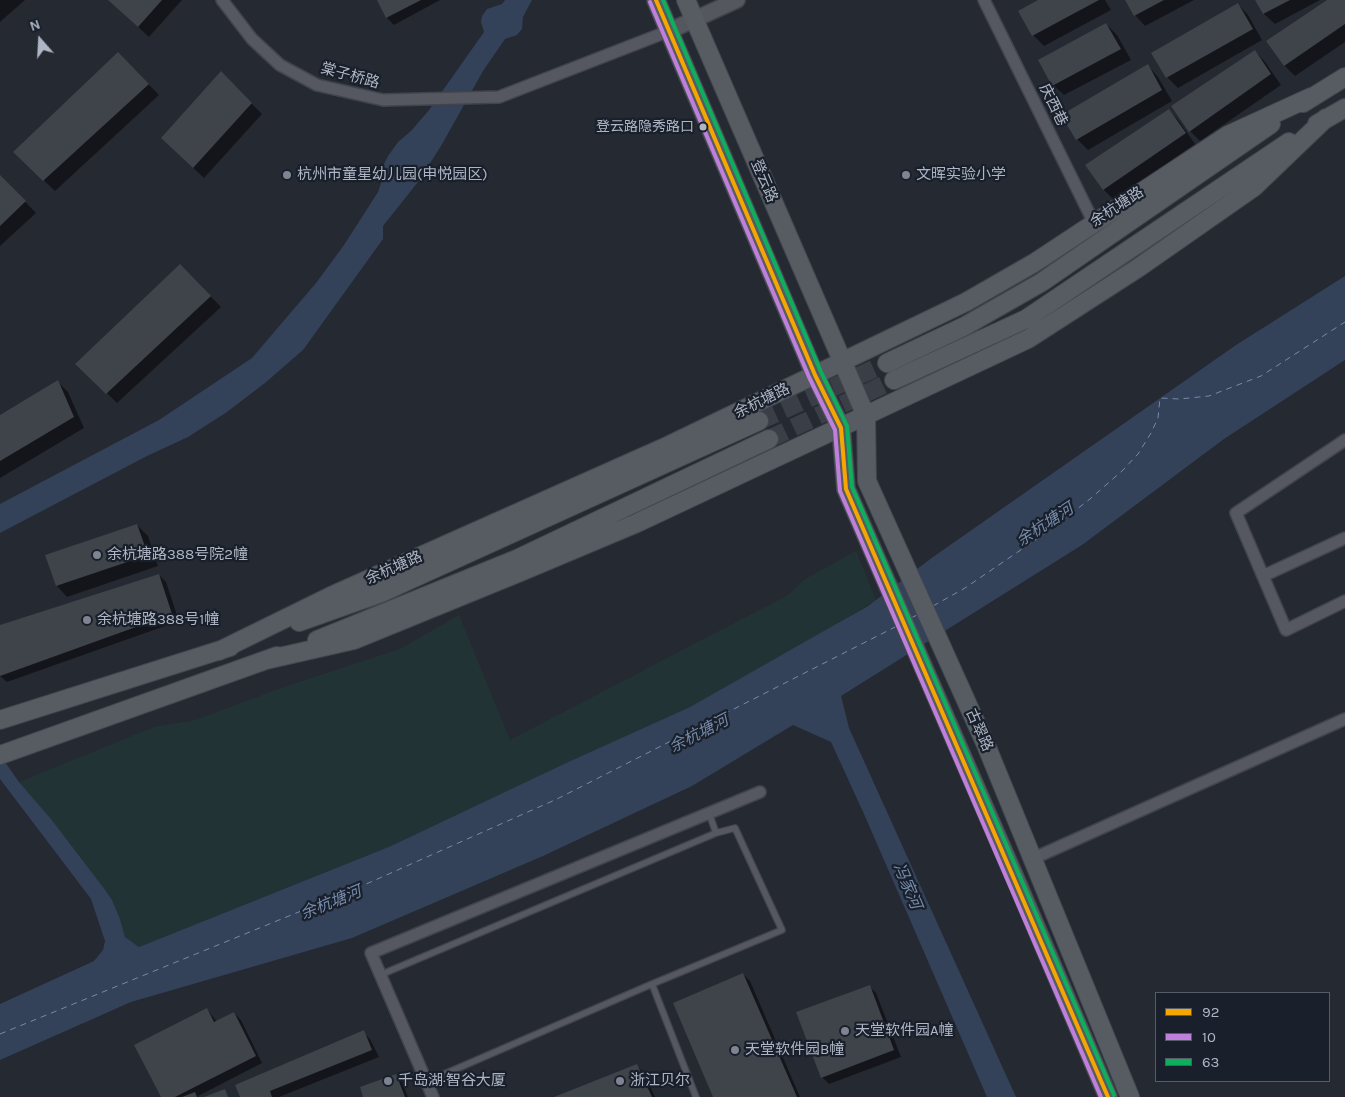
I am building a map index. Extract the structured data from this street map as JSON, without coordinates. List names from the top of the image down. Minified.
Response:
{"streets":{"main road":["登云路","余杭塘路","古翠路"],"street":["棠子桥路","庆西巷"]},"crossings":[["棠子桥路","登云路"],["庆西巷","余杭塘路"],["登云路","余杭塘路"],["登云路","古翠路"],["余杭塘路","古翠路"]],"water":["余杭塘河","冯家河"],"places":["登云路隐秀路口","杭州市童星幼儿园(申悦园区)","文晖实验小学","余杭塘路388号院2幢","余杭塘路388号1幢","天堂软件园A幢","天堂软件园B幢","千岛湖·智谷大厦","浙江贝尔"],"lines":["transit line 92","transit line 63","transit line 10"],"legend":["92","10","63"],"north":"top"}
